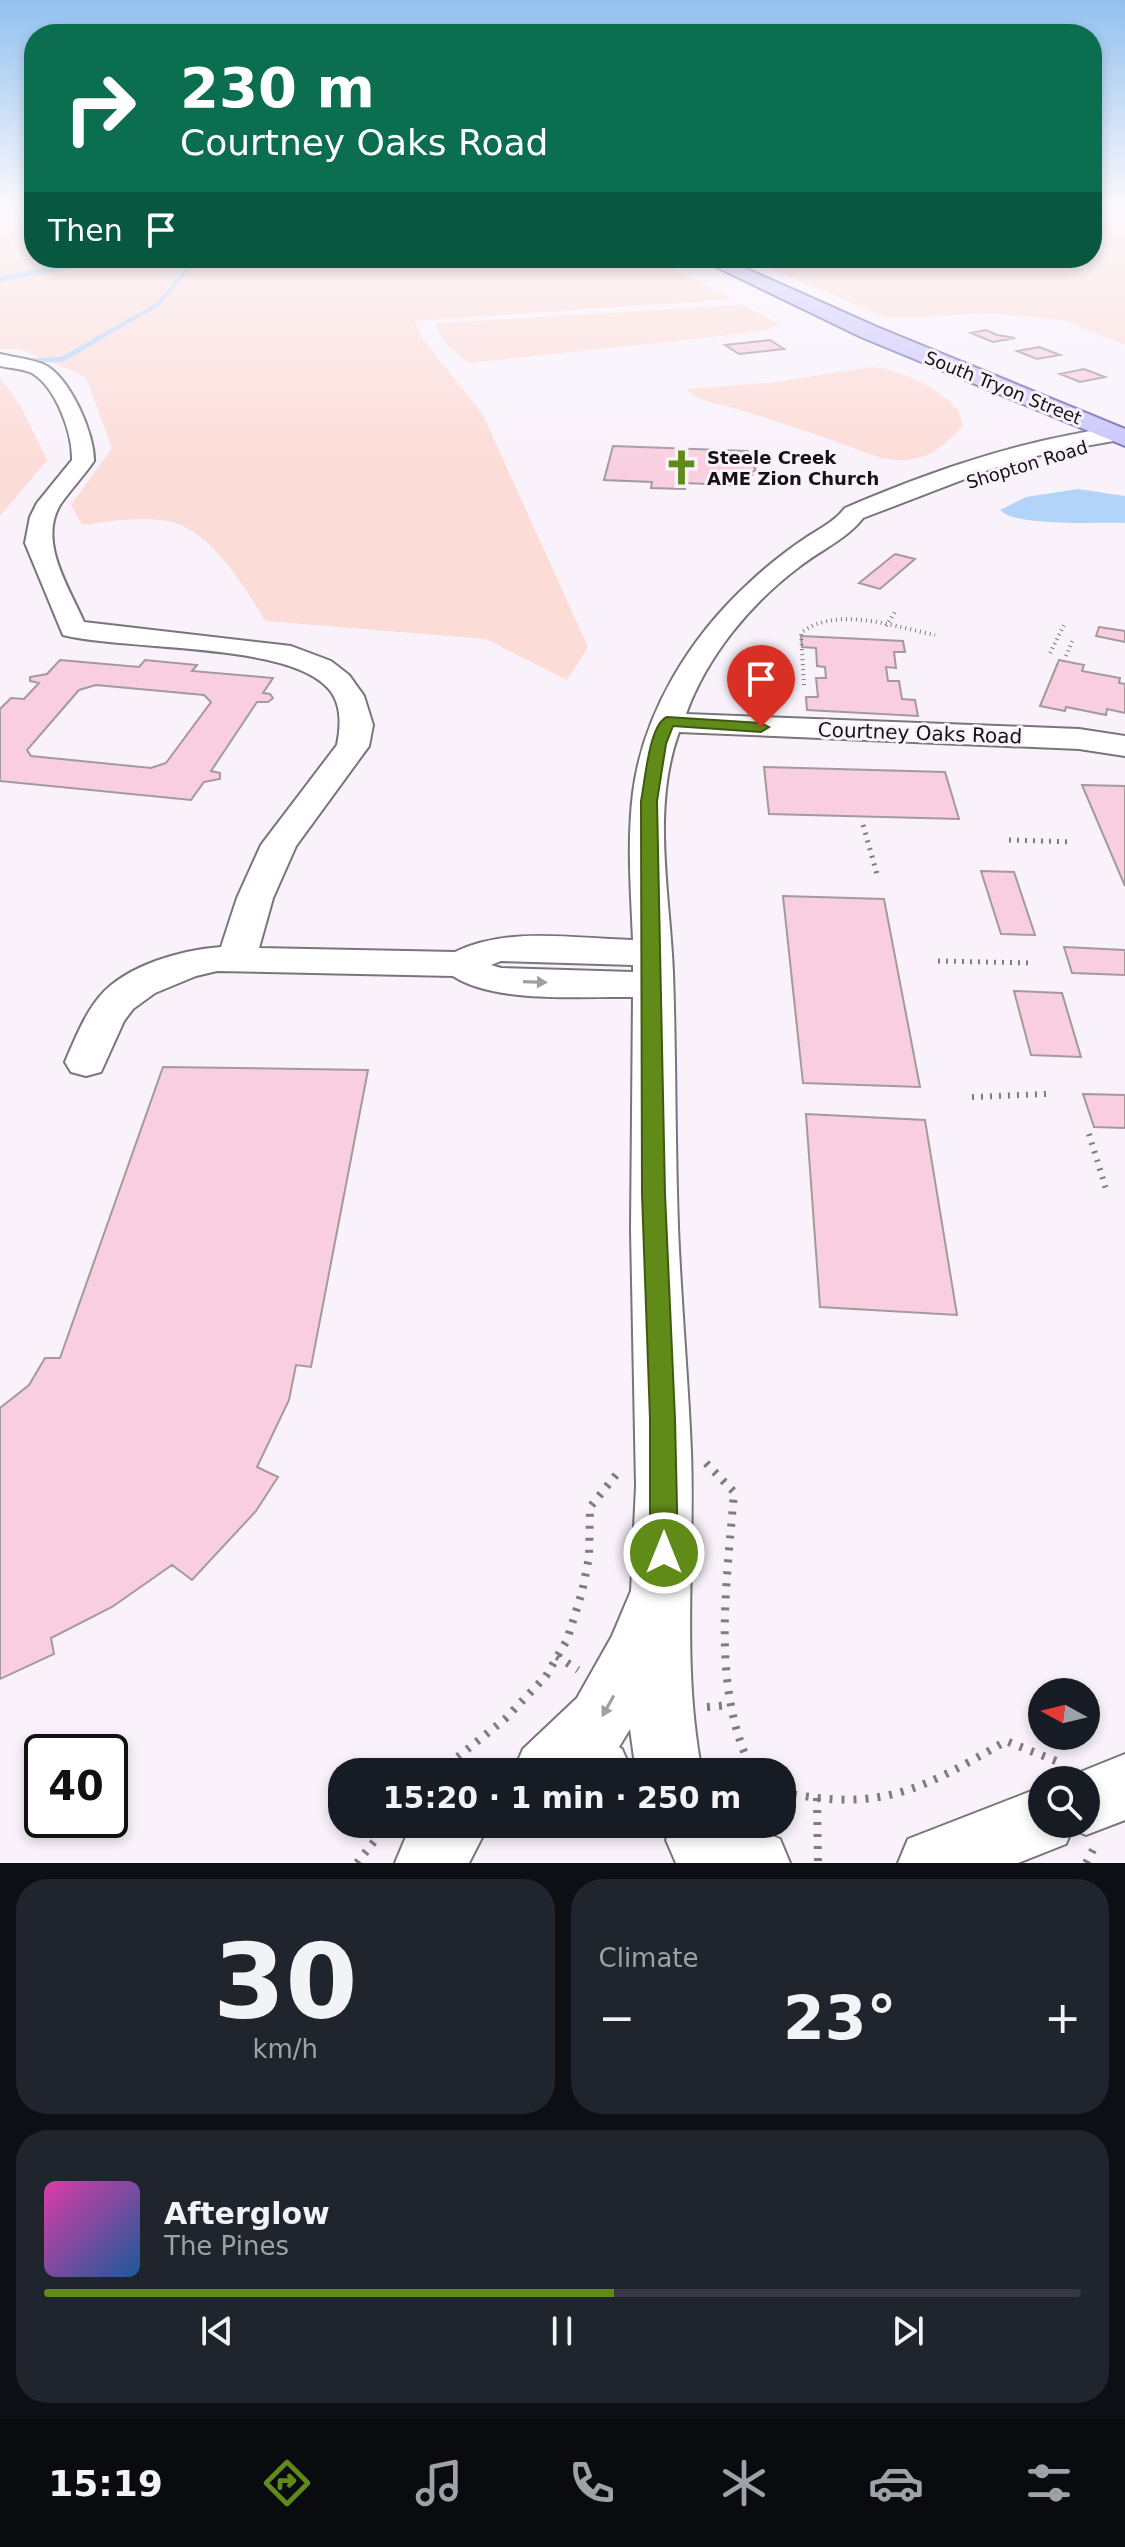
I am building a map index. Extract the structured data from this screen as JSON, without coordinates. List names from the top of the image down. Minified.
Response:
{"streets":{"main road":["South Tryon Street"],"street":["Shopton Road","Courtney Oaks Road"]},"crossings":[["South Tryon Street","Shopton Road"],["Shopton Road","Courtney Oaks Road"]],"places":{"church":["Steele Creek AME Zion Church"]},"north":"left","page":{"turn":["230 m","Courtney Oaks Road"],"then":"Then","limit":"40","trip":"15:20 · 1 min · 250 m","tile":[["30","km/h"],"Climate"],"heat":["−","23°","+"],"song":["Afterglow","The Pines"],"tabs":"15:19"}}
